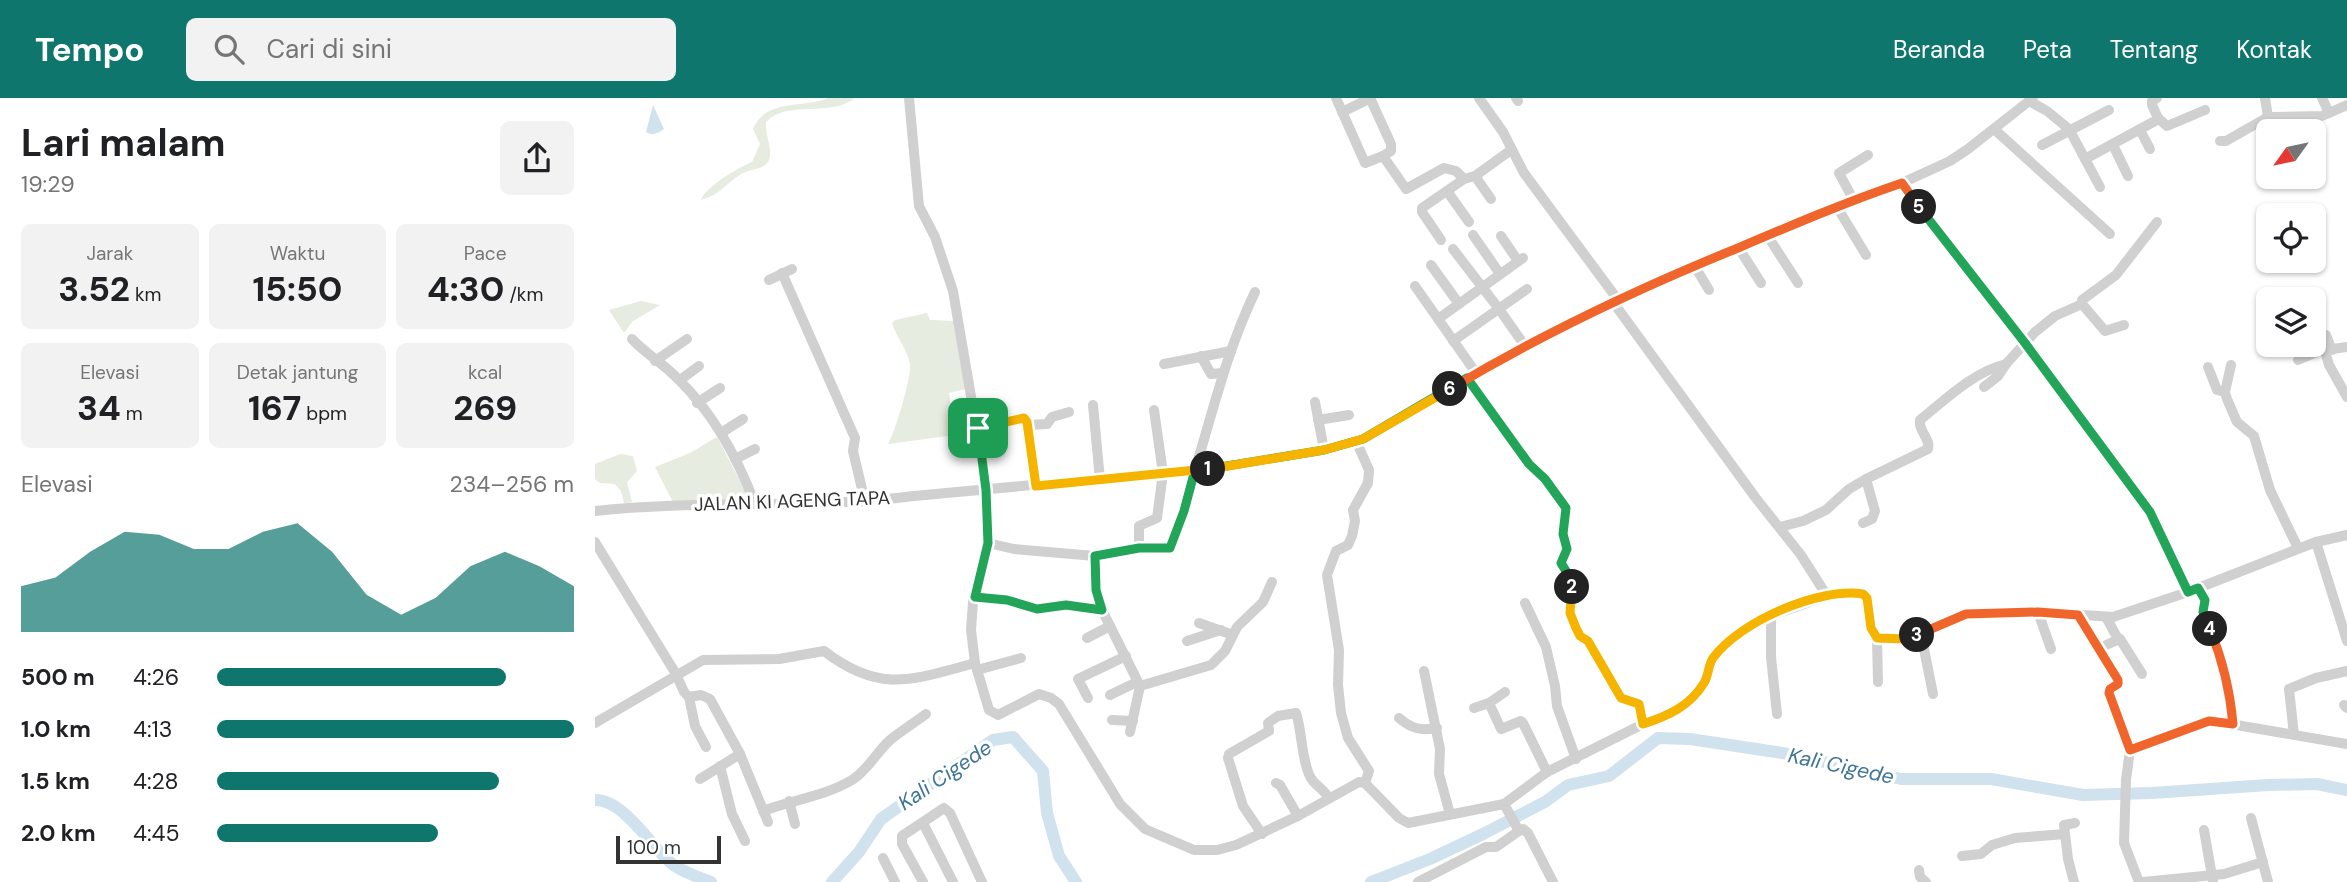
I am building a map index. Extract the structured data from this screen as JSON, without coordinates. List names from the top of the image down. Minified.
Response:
{"streets":{"street":["JALAN KI AGENG TAPA"]},"water":["Kali Cigede"],"scale_bar":"100 m","north":"bottom left","page":{"header":"Tempo","search":"Cari di sini","nav":["Beranda","Peta","Tentang","Kontak"],"heading":["Lari malam","19:29"],"pins":["5","6","1","2","4","3"],"stats":[["Jarak","3.52 km"],["Waktu","15:50"],["Pace","4:30 /km"],["Elevasi","34 m"],["Detak jantung","167 bpm"],["kcal","269"]],"chart":["Elevasi","234–256 m"],"list":[{"name":"500 m","note":"4:26"},{"name":"1.0 km","note":"4:13"},{"name":"1.5 km","note":"4:28"},{"name":"2.0 km","note":"4:45"}],"scale":"100 m"}}
